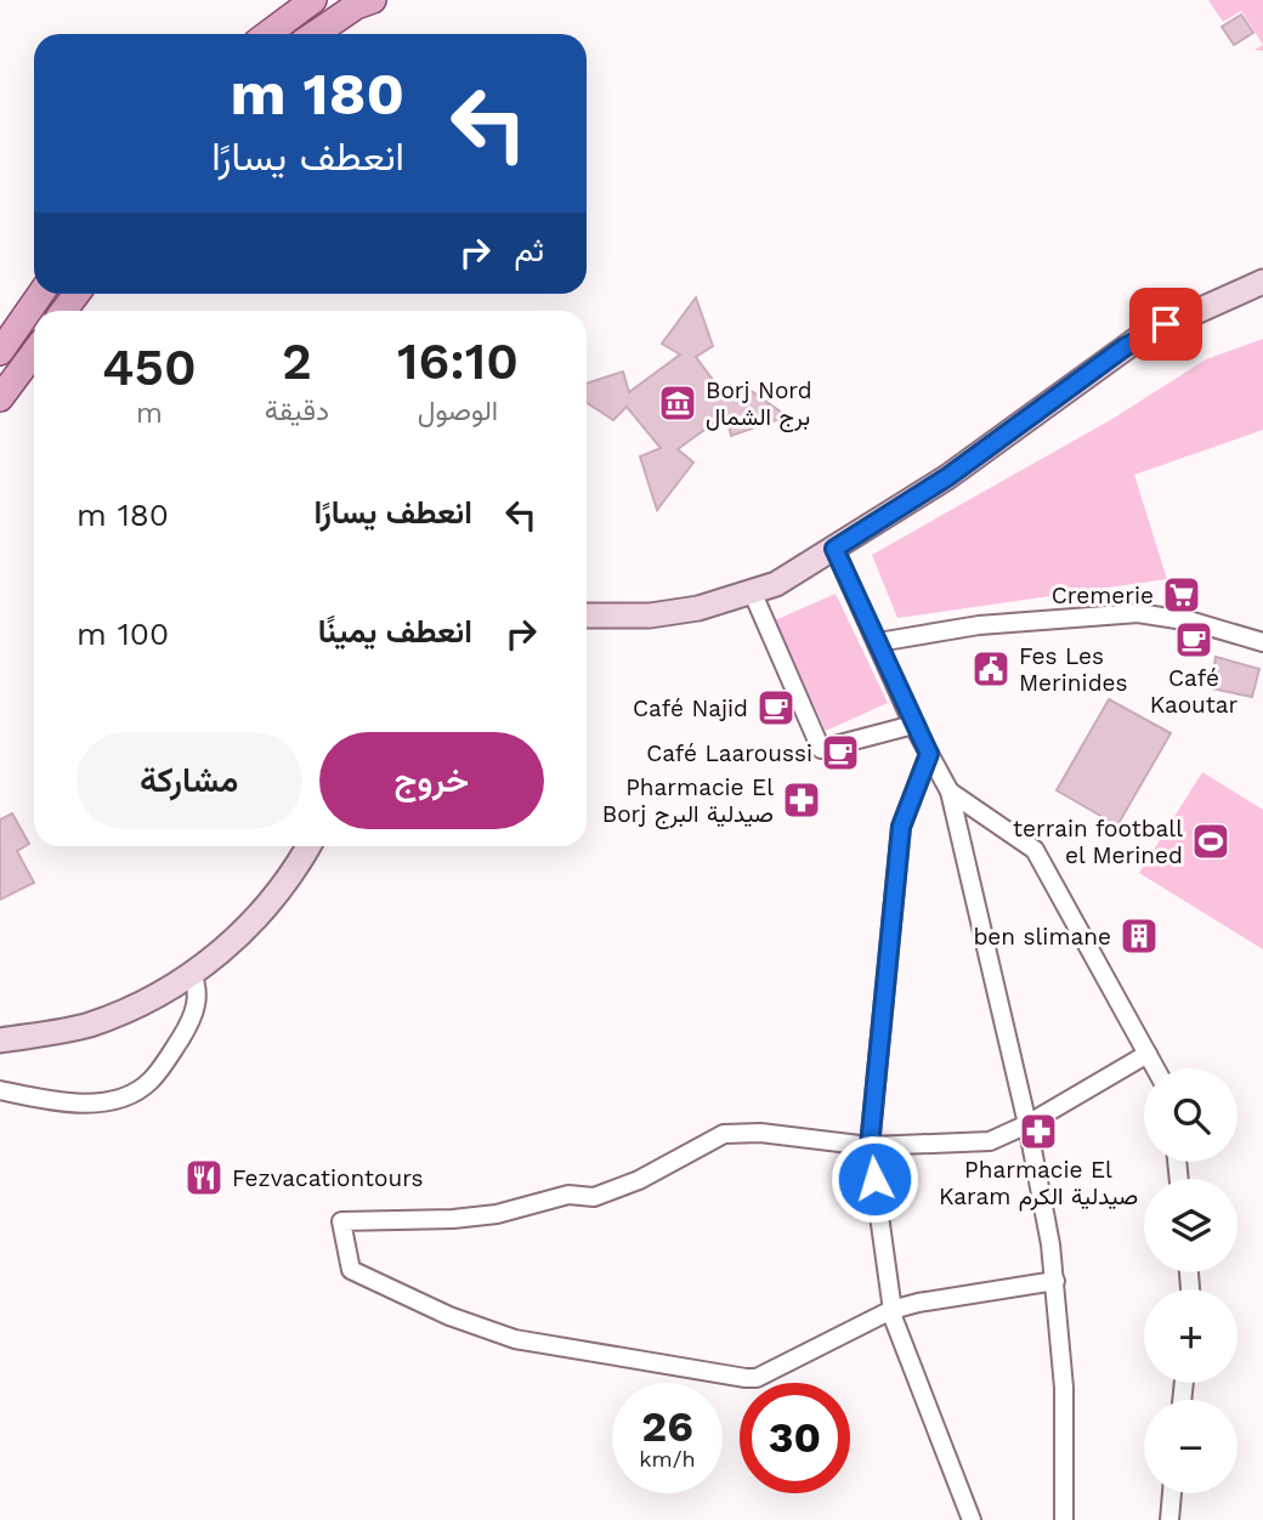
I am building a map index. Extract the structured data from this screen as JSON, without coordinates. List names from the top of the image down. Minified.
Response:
{"places":{"museum":["Borj Nord برج الشمال"],"supermarket":["Cremerie"],"cafe":["Café Kaoutar","Café Najid","Café Laaroussi"],"public building":["Fes Les Merinides"],"pharmacy":["Pharmacie El Borj صيدلية البرج","Pharmacie El Karam صيدلية الكرم"],"sports":["terrain football el Merined"],"building":["ben slimane"],"restaurant":["Fezvacationtours"]},"page":{"turn":["180 m","انعطف يسارًا"],"then":"ثم","eta":["16:10","الوصول","2","دقيقة","450","m"],"list":[{"name":"انعطف يسارًا","value":"180 m"},{"name":"انعطف يمينًا","value":"100 m"}],"buttons":["خروج","مشاركة"],"map_buttons":["+","−"],"speed":"26 km/h","limit":"30"}}
